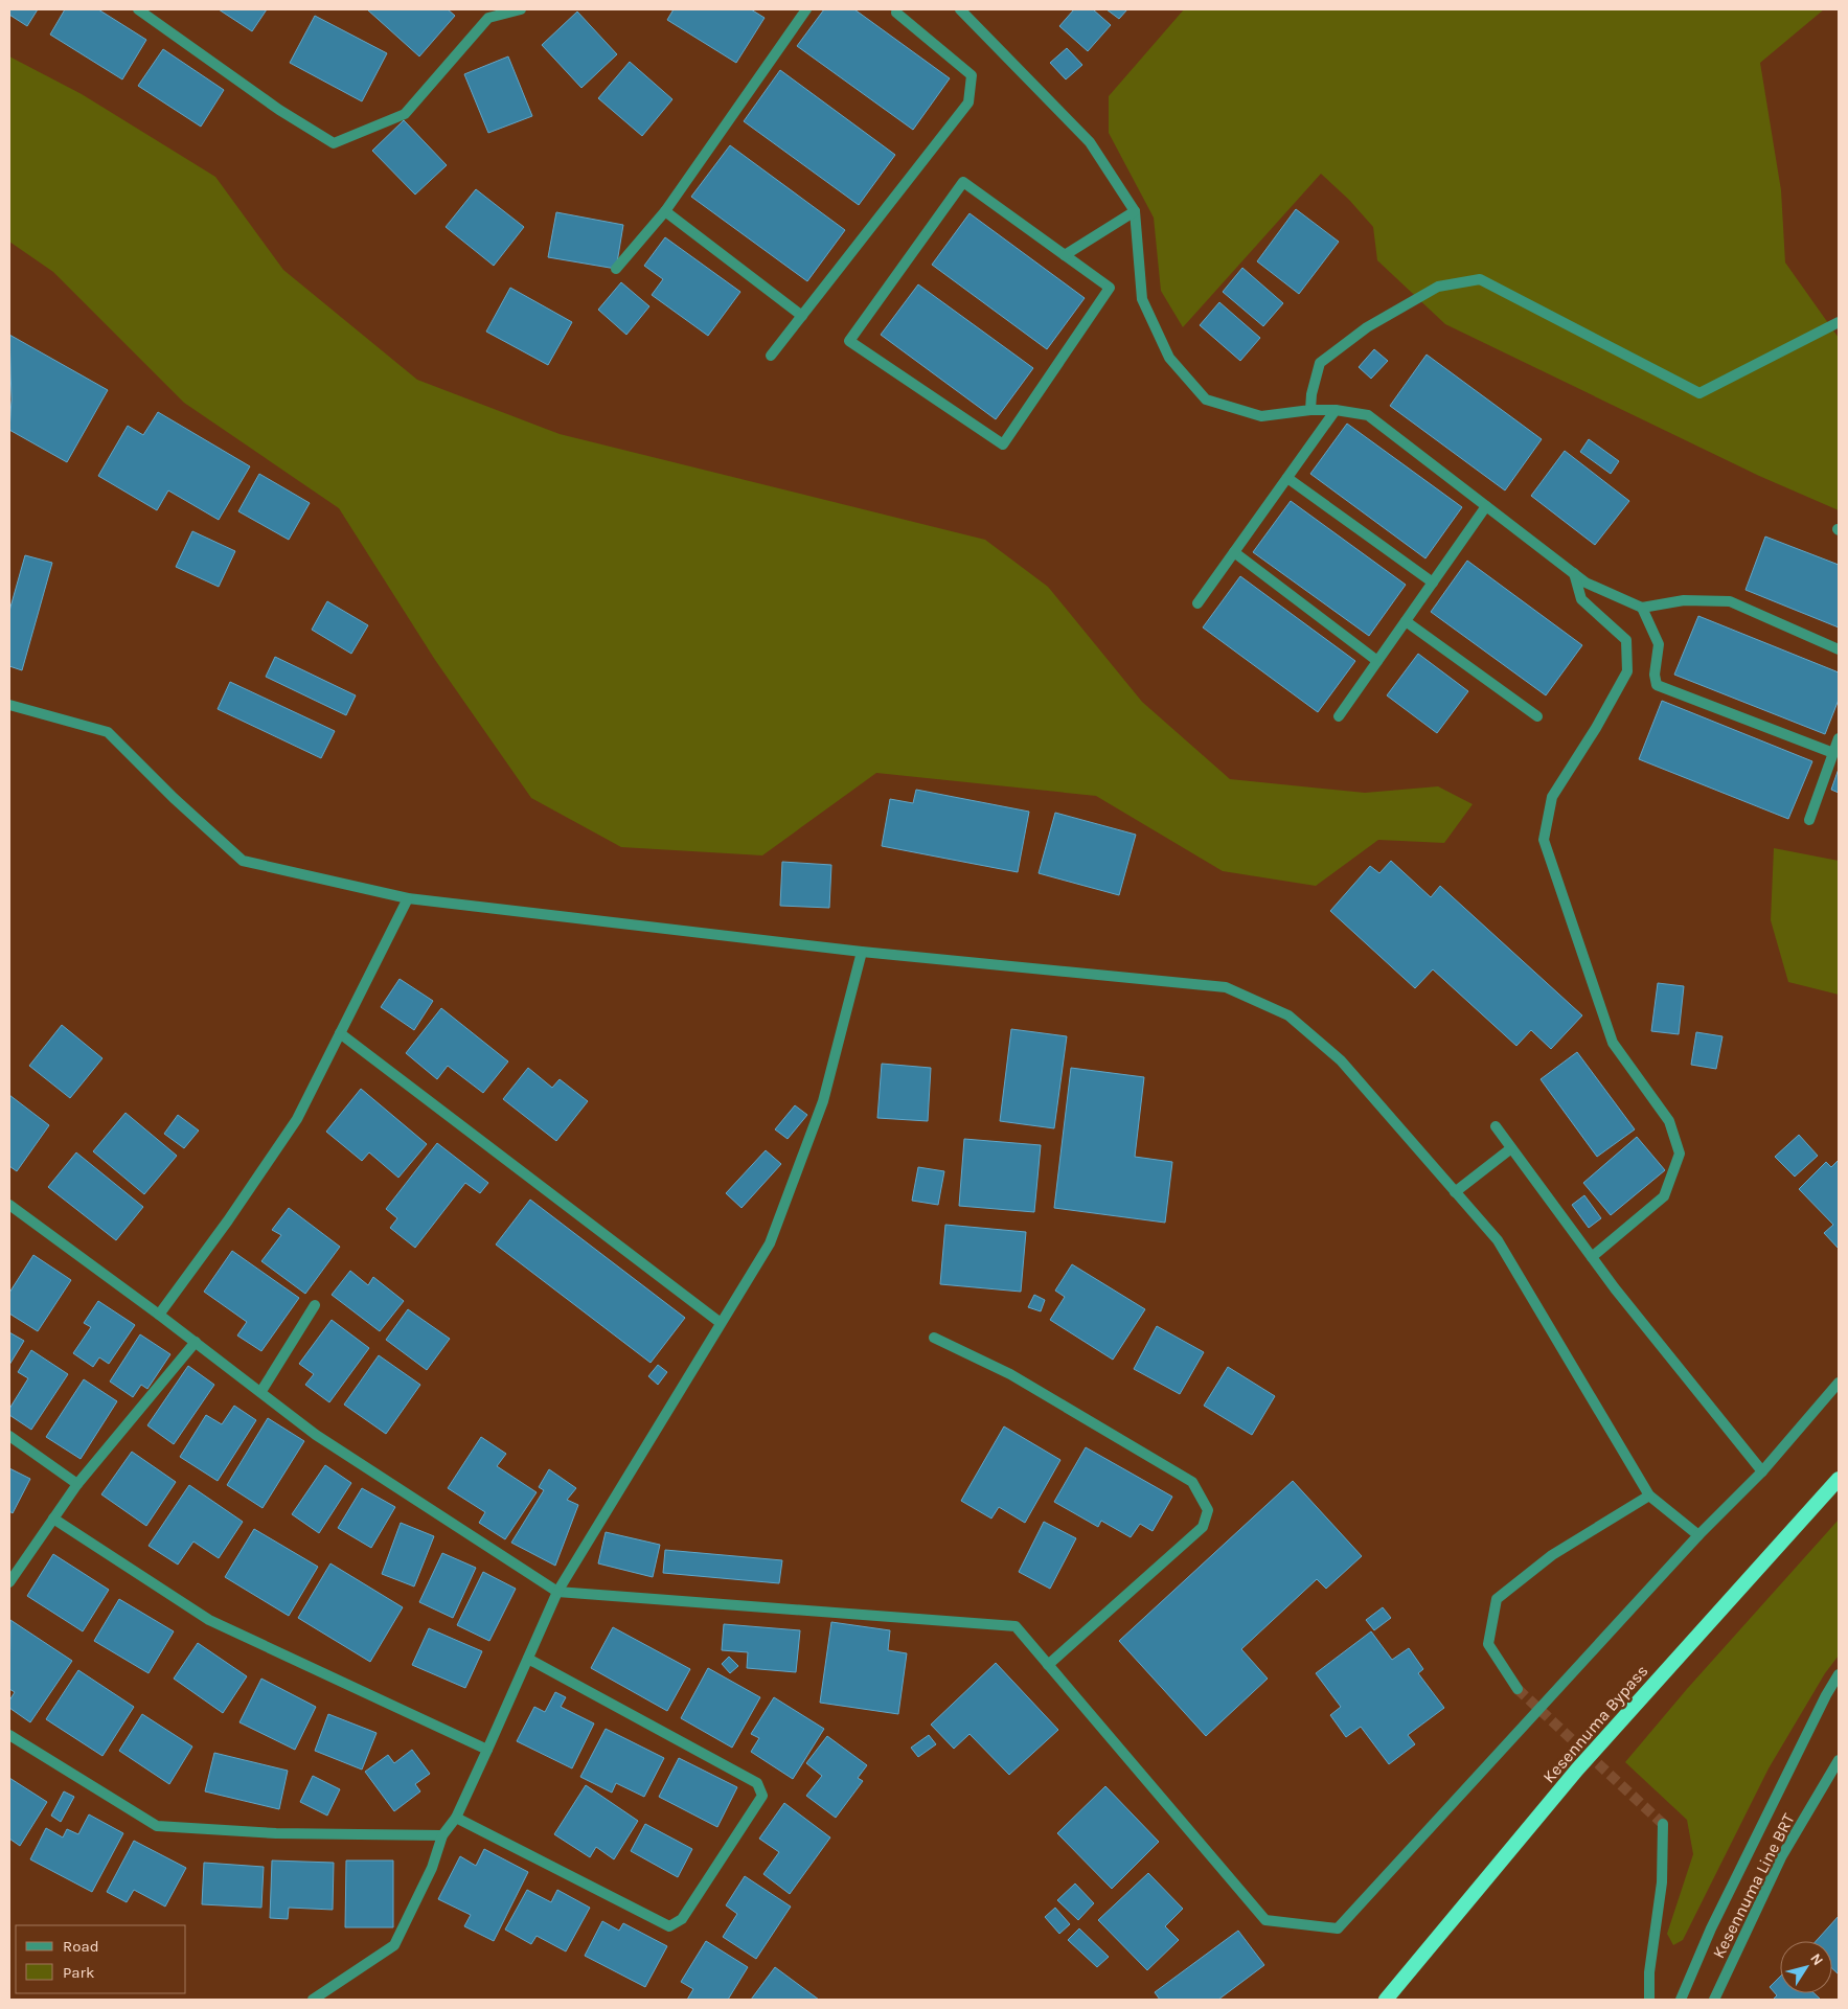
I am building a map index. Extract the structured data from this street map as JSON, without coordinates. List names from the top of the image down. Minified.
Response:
{"streets":{"highway":["Kesennuma Bypass"],"street":["Kesennuma Line BRT"]},"legend":["Road","Park"],"north":"top right"}
